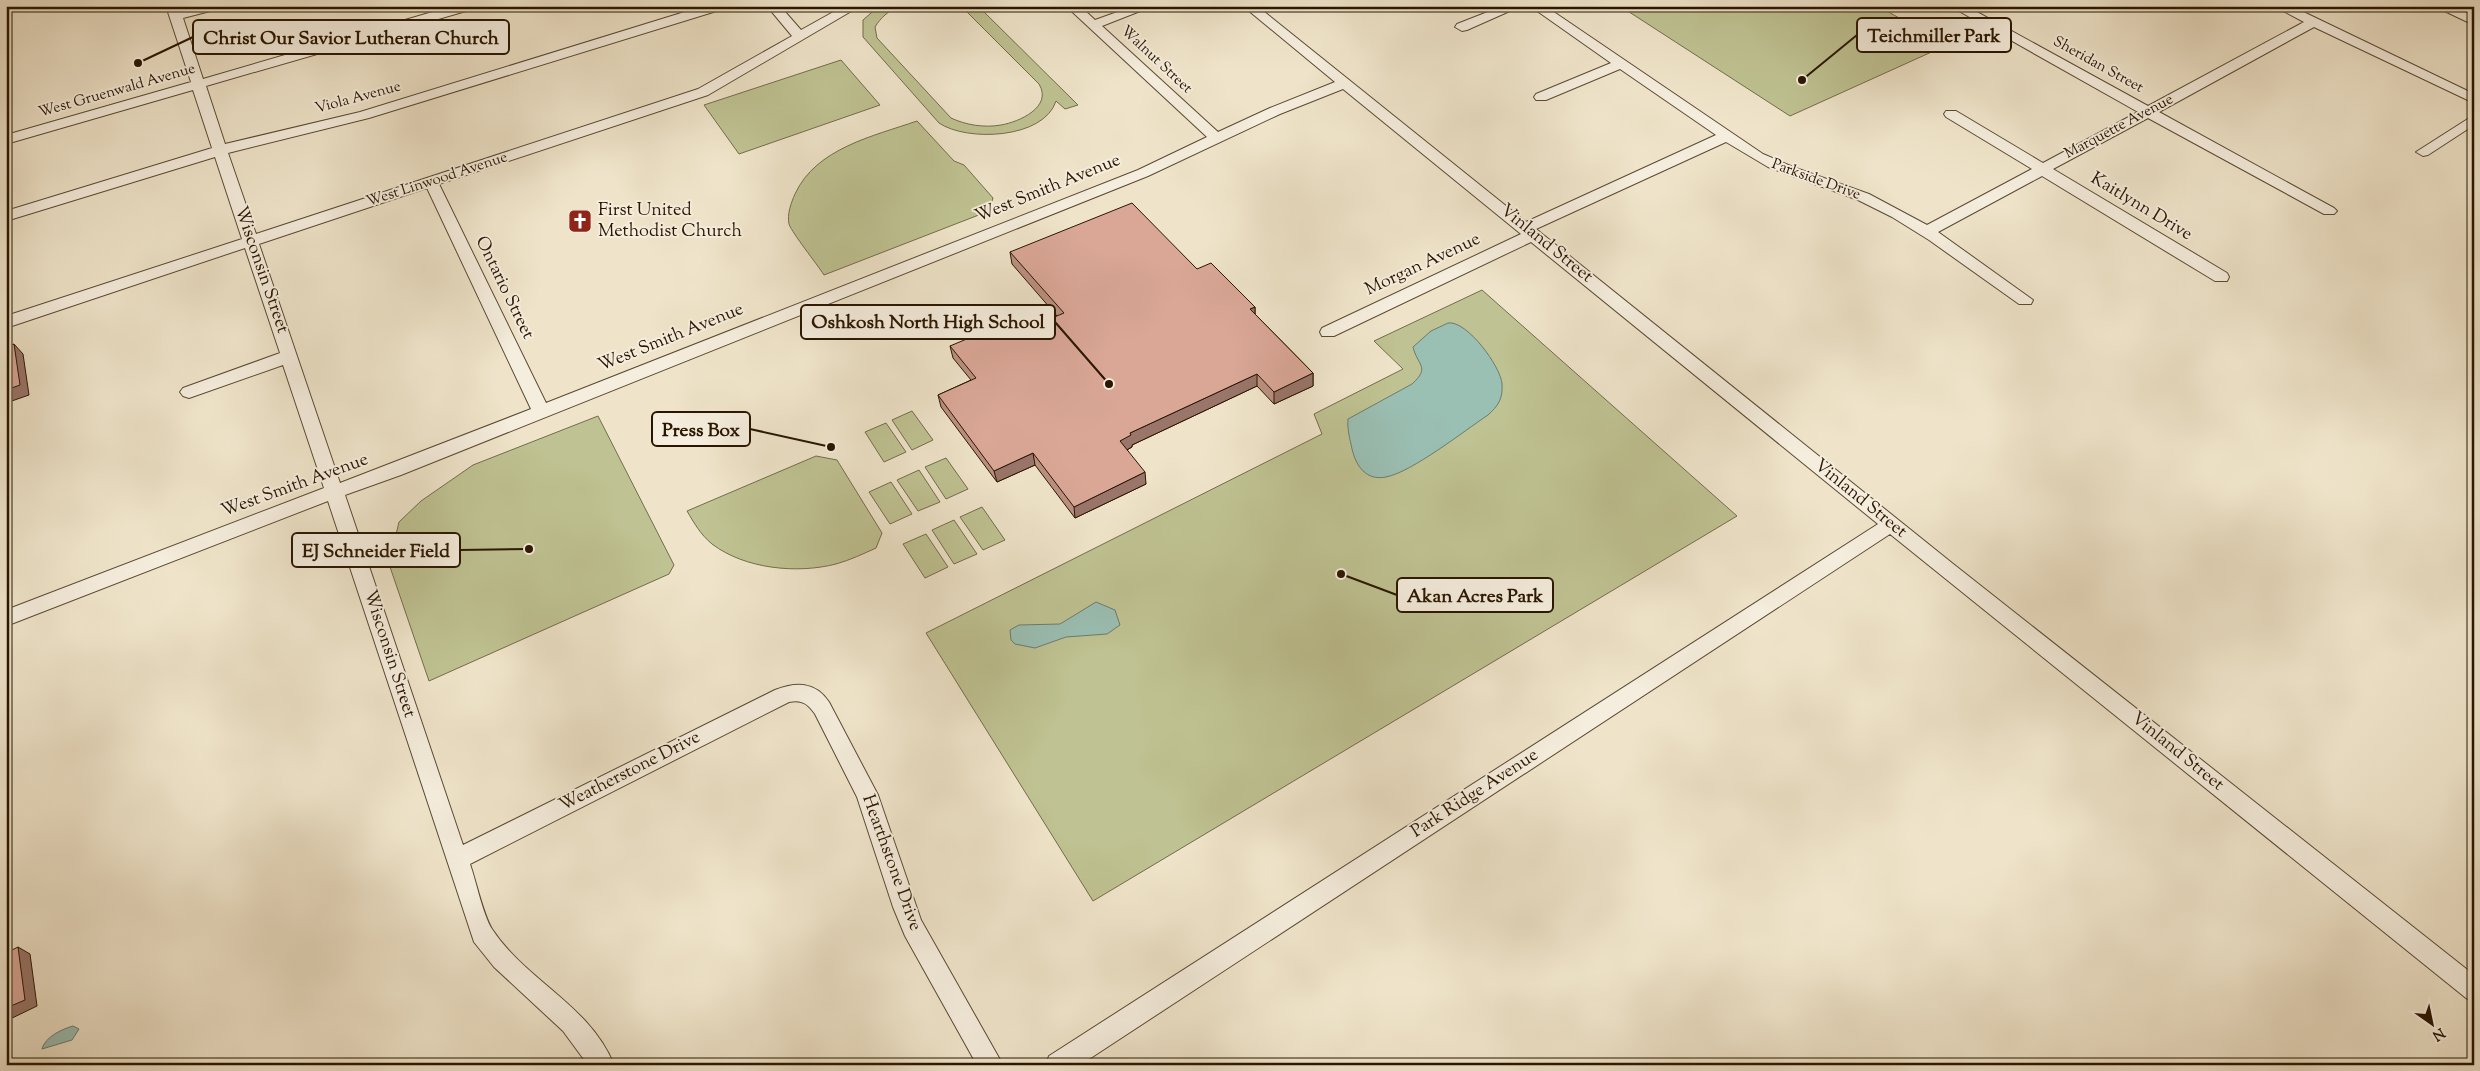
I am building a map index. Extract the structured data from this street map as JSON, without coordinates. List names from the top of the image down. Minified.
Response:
{"streets":{"street":["Walnut Street","Sheridan Street","West Gruenwald Avenue","Viola Avenue","Marquette Avenue","West Linwood Avenue","Parkside Drive","West Smith Avenue","Kaitlynn Drive","Vinland Street","Morgan Avenue","Wisconsin Street","Ontario Street","Weatherstone Drive","Park Ridge Avenue","Hearthstone Drive"]},"crossings":[["Walnut Street","West Smith Avenue"],["Sheridan Street","Marquette Avenue"],["West Gruenwald Avenue","Wisconsin Street"],["Viola Avenue","Wisconsin Street"],["Marquette Avenue","Parkside Drive"],["Marquette Avenue","Kaitlynn Drive"],["West Linwood Avenue","Wisconsin Street"],["West Linwood Avenue","Ontario Street"],["Parkside Drive","Morgan Avenue"],["West Smith Avenue","Vinland Street"],["West Smith Avenue","Wisconsin Street"],["West Smith Avenue","Ontario Street"],["Vinland Street","Morgan Avenue"],["Vinland Street","Park Ridge Avenue"],["Wisconsin Street","Weatherstone Drive"],["Weatherstone Drive","Hearthstone Drive"]],"places":{"other":["Christ Our Savior Lutheran Church","Teichmiller Park","Oshkosh North High School","Press Box","EJ Schneider Field","Akan Acres Park"],"church":["First United Methodist Church"]},"north":"bottom right"}
